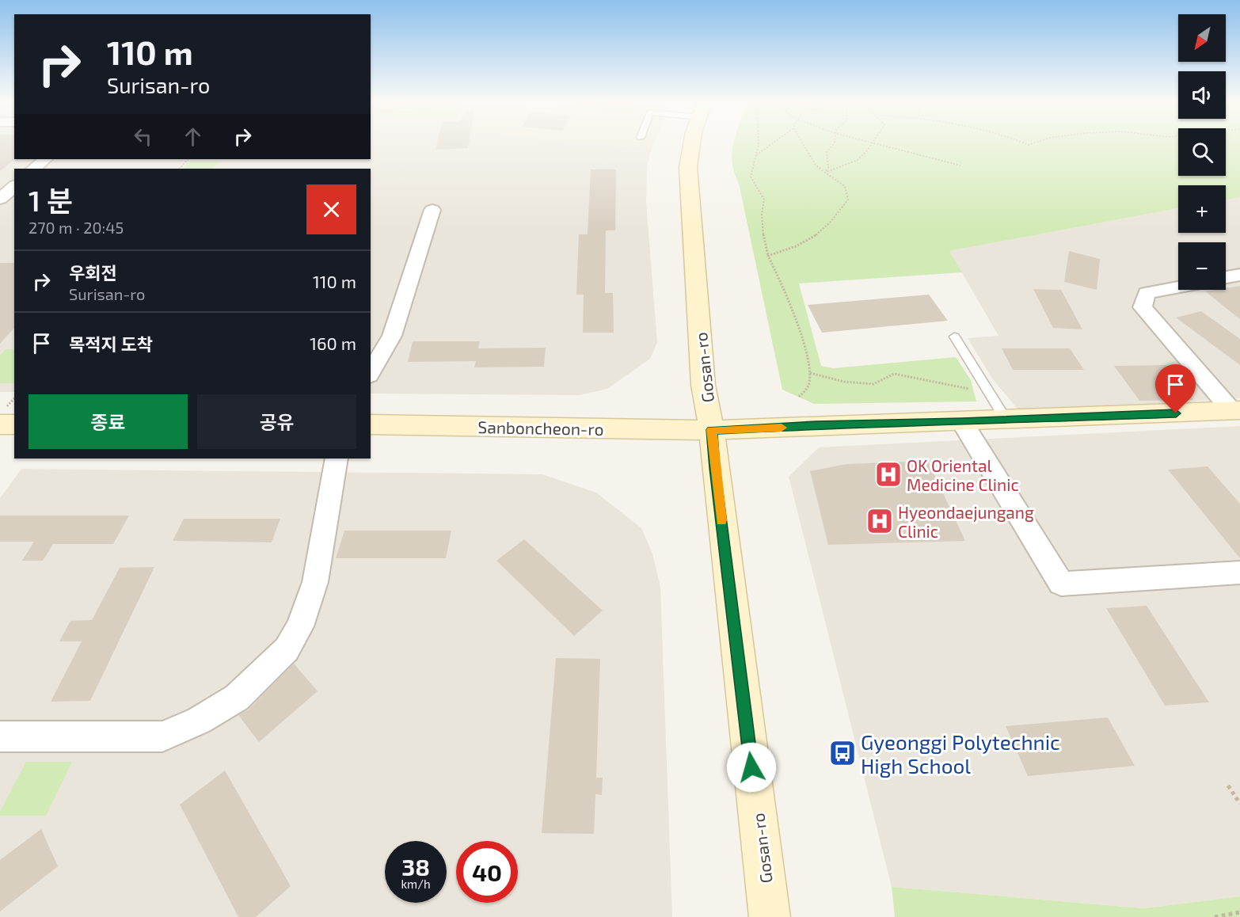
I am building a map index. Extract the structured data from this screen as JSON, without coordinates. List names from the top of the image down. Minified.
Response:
{"streets":{"street":["Gosan-ro","Sanboncheon-ro"]},"crossings":[["Gosan-ro","Sanboncheon-ro"]],"places":{"hospital":["OK Oriental Medicine Clinic","Hyeondaejungang Clinic"],"bus stop":["Gyeonggi Polytechnic High School"]},"north":"bottom left","page":{"map_buttons":["+","−"],"turn":["110 m","Surisan-ro"],"heading":["1 분","270 m · 20:45"],"list":[{"name":"우회전","note":"Surisan-ro","value":"110 m"},{"name":"목적지 도착","value":"160 m"}],"buttons":["종료","공유"],"speed":"38 km/h","limit":"40"}}
